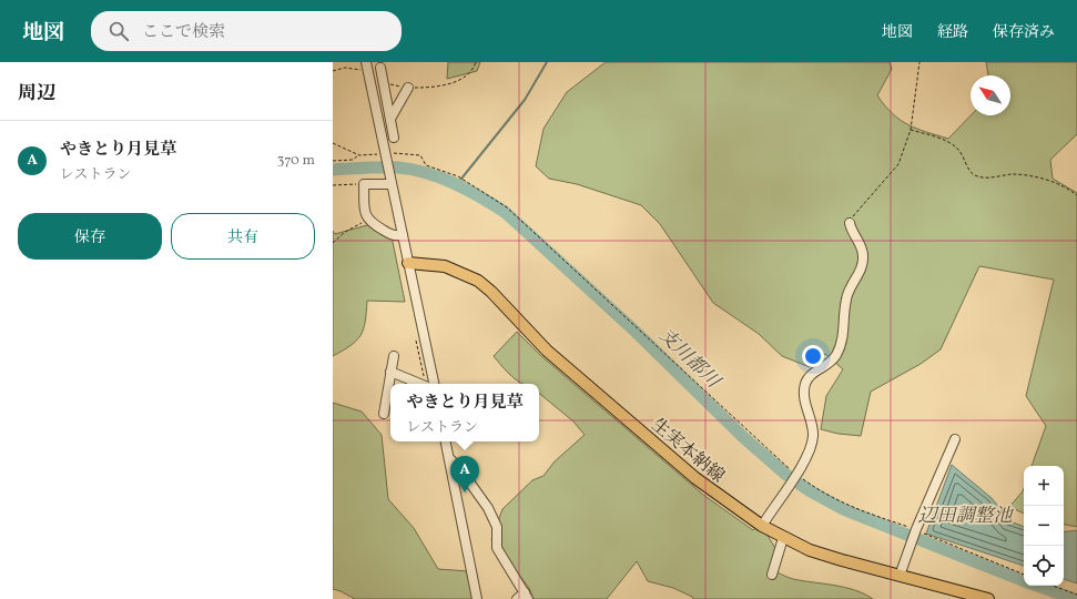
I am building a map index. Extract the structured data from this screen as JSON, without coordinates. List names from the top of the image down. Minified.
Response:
{"streets":{"main road":["生実本納線"]},"water":["支川都川","辺田調整池"],"north":"top left","page":{"header":"地図","search":"ここで検索","nav":["地図","経路","保存済み"],"heading":"周辺","list":[{"mark":"A","name":"やきとり月見草","note":"レストラン","value":"370 m"}],"buttons":["保存","共有"],"popup":["やきとり月見草","レストラン"],"pins":"A","map_buttons":["+","−"]}}
